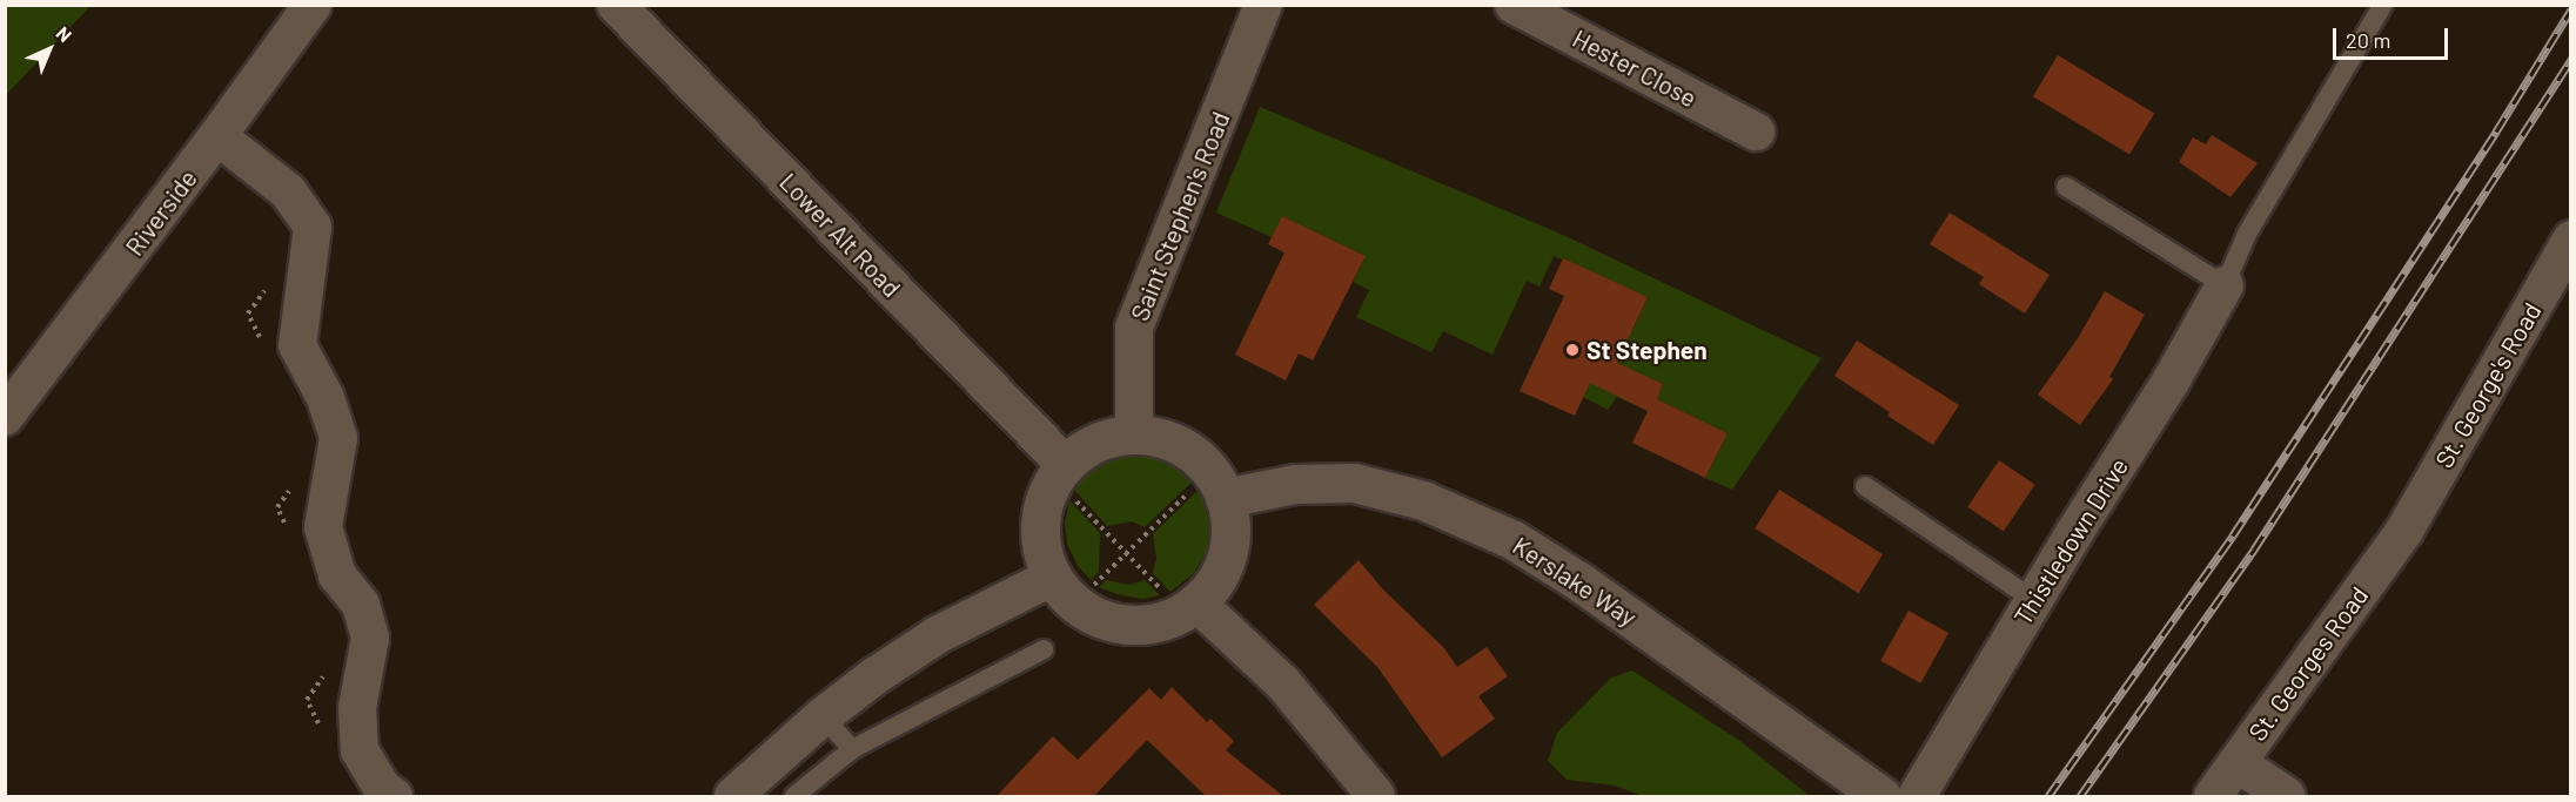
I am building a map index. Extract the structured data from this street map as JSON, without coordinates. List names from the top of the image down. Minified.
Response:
{"streets":{"street":["Hester Close","Riverside","Saint Stephen's Road","Lower Alt Road","St. George's Road","Thistledown Drive","Kerslake Way","St. Georges Road"]},"crossings":[["St. George's Road","St. Georges Road"]],"places":["St Stephen"],"scale_bar":"20 m","north":"top right"}
